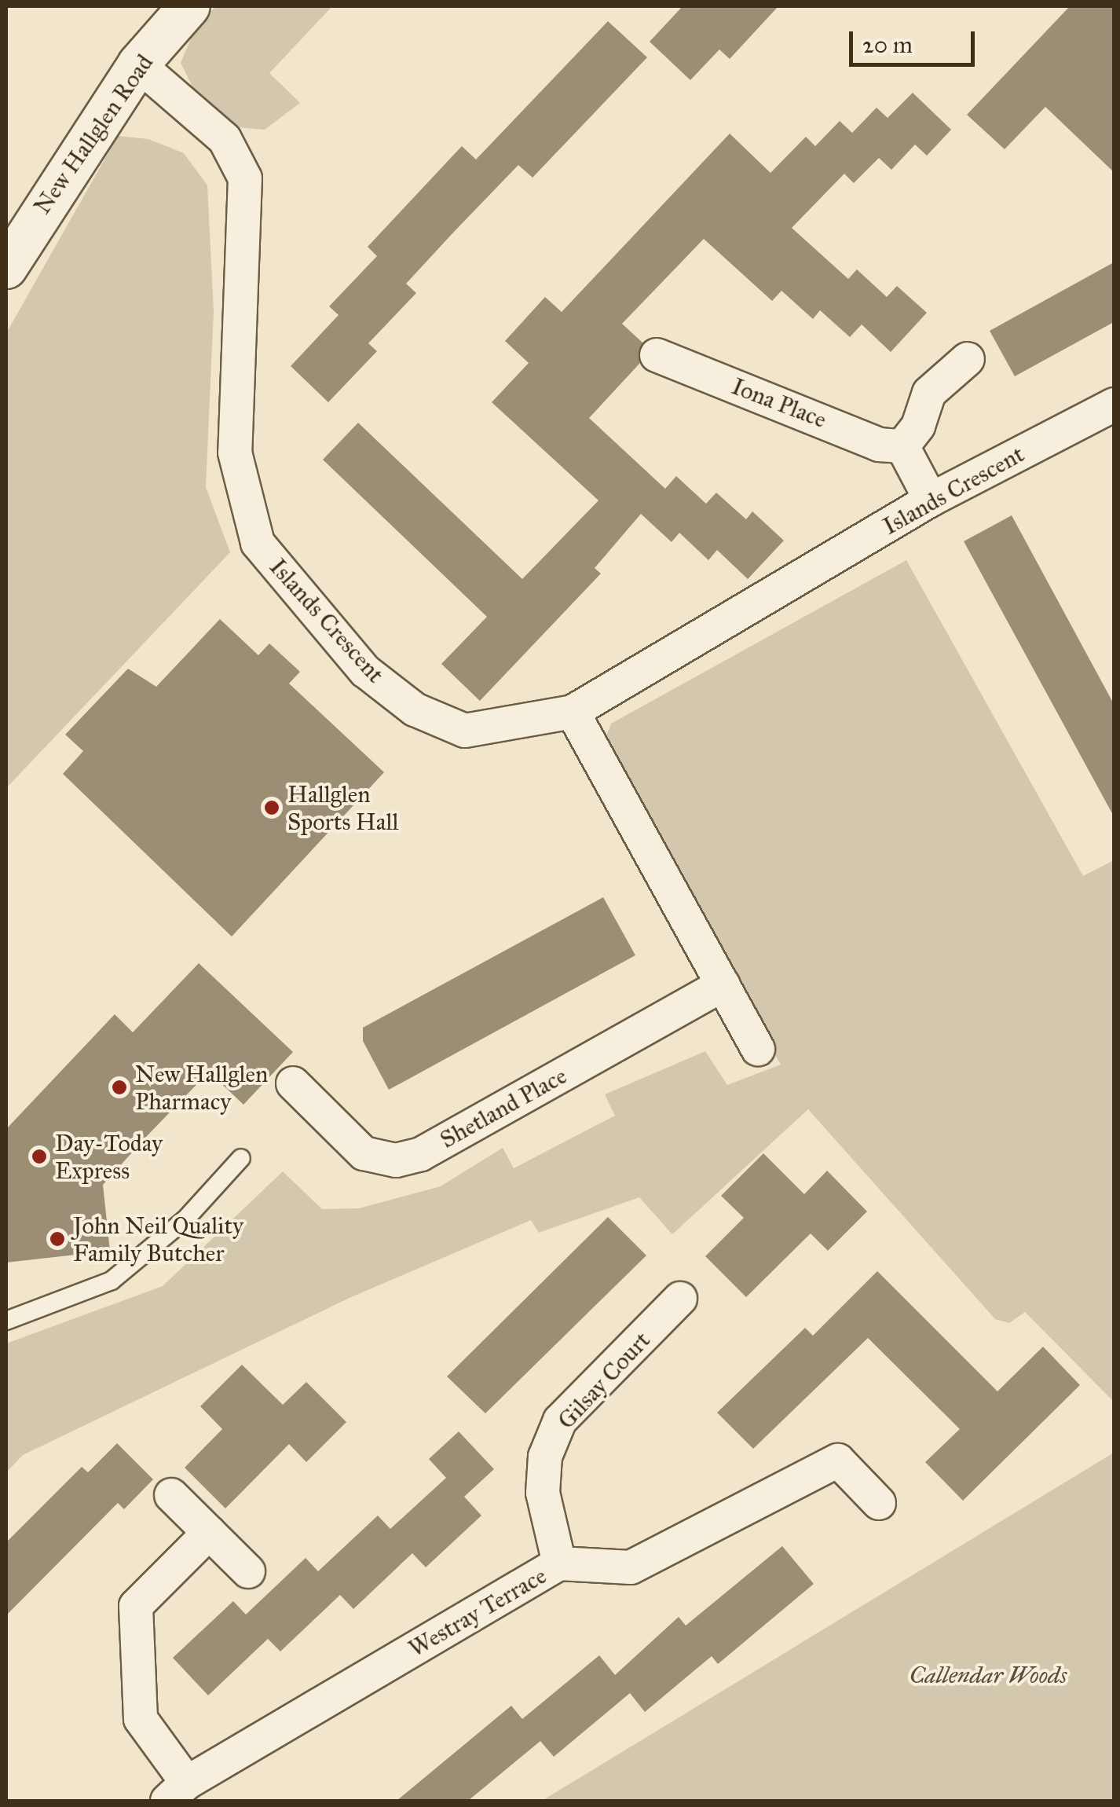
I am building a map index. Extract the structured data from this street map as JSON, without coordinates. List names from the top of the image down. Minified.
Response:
{"streets":{"street":["New Hallglen Road","Iona Place","Islands Crescent","Shetland Place","Gilsay Court","Westray Terrace"]},"crossings":[["New Hallglen Road","Islands Crescent"],["Gilsay Court","Westray Terrace"]],"parks":["Callendar Woods"],"places":["Hallglen Sports Hall","New Hallglen Pharmacy","Day-Today Express","John Neil Quality Family Butcher"],"scale_bar":"20 m"}
